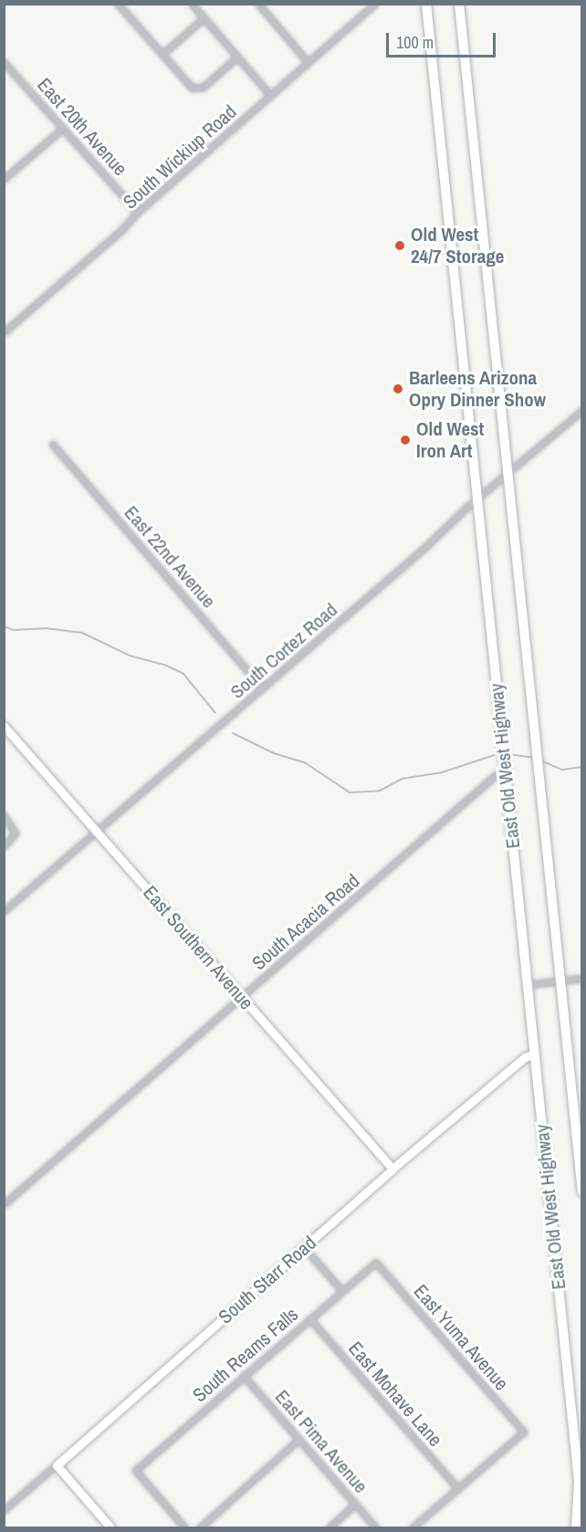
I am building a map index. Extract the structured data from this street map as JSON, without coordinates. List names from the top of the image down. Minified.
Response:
{"streets":{"main road":["East Old West Highway"],"street":["East 20th Avenue","South Wickiup Road","East 22nd Avenue","South Cortez Road","South Acacia Road","East Southern Avenue","South Starr Road","East Yuma Avenue","South Reams Falls","East Mohave Lane","East Pima Avenue"]},"crossings":[["East 20th Avenue","South Wickiup Road"],["East 22nd Avenue","South Cortez Road"],["South Cortez Road","East Old West Highway"],["South Cortez Road","East Southern Avenue"],["East Old West Highway","South Acacia Road"],["East Old West Highway","South Starr Road"],["South Acacia Road","East Southern Avenue"],["East Southern Avenue","South Starr Road"],["East Yuma Avenue","South Reams Falls"],["East Yuma Avenue","East Mohave Lane"],["South Reams Falls","East Mohave Lane"],["South Reams Falls","East Pima Avenue"]],"places":["Old West 24/7 Storage","Barleens Arizona Opry Dinner Show","Old West Iron Art"],"scale_bar":"100 m"}
